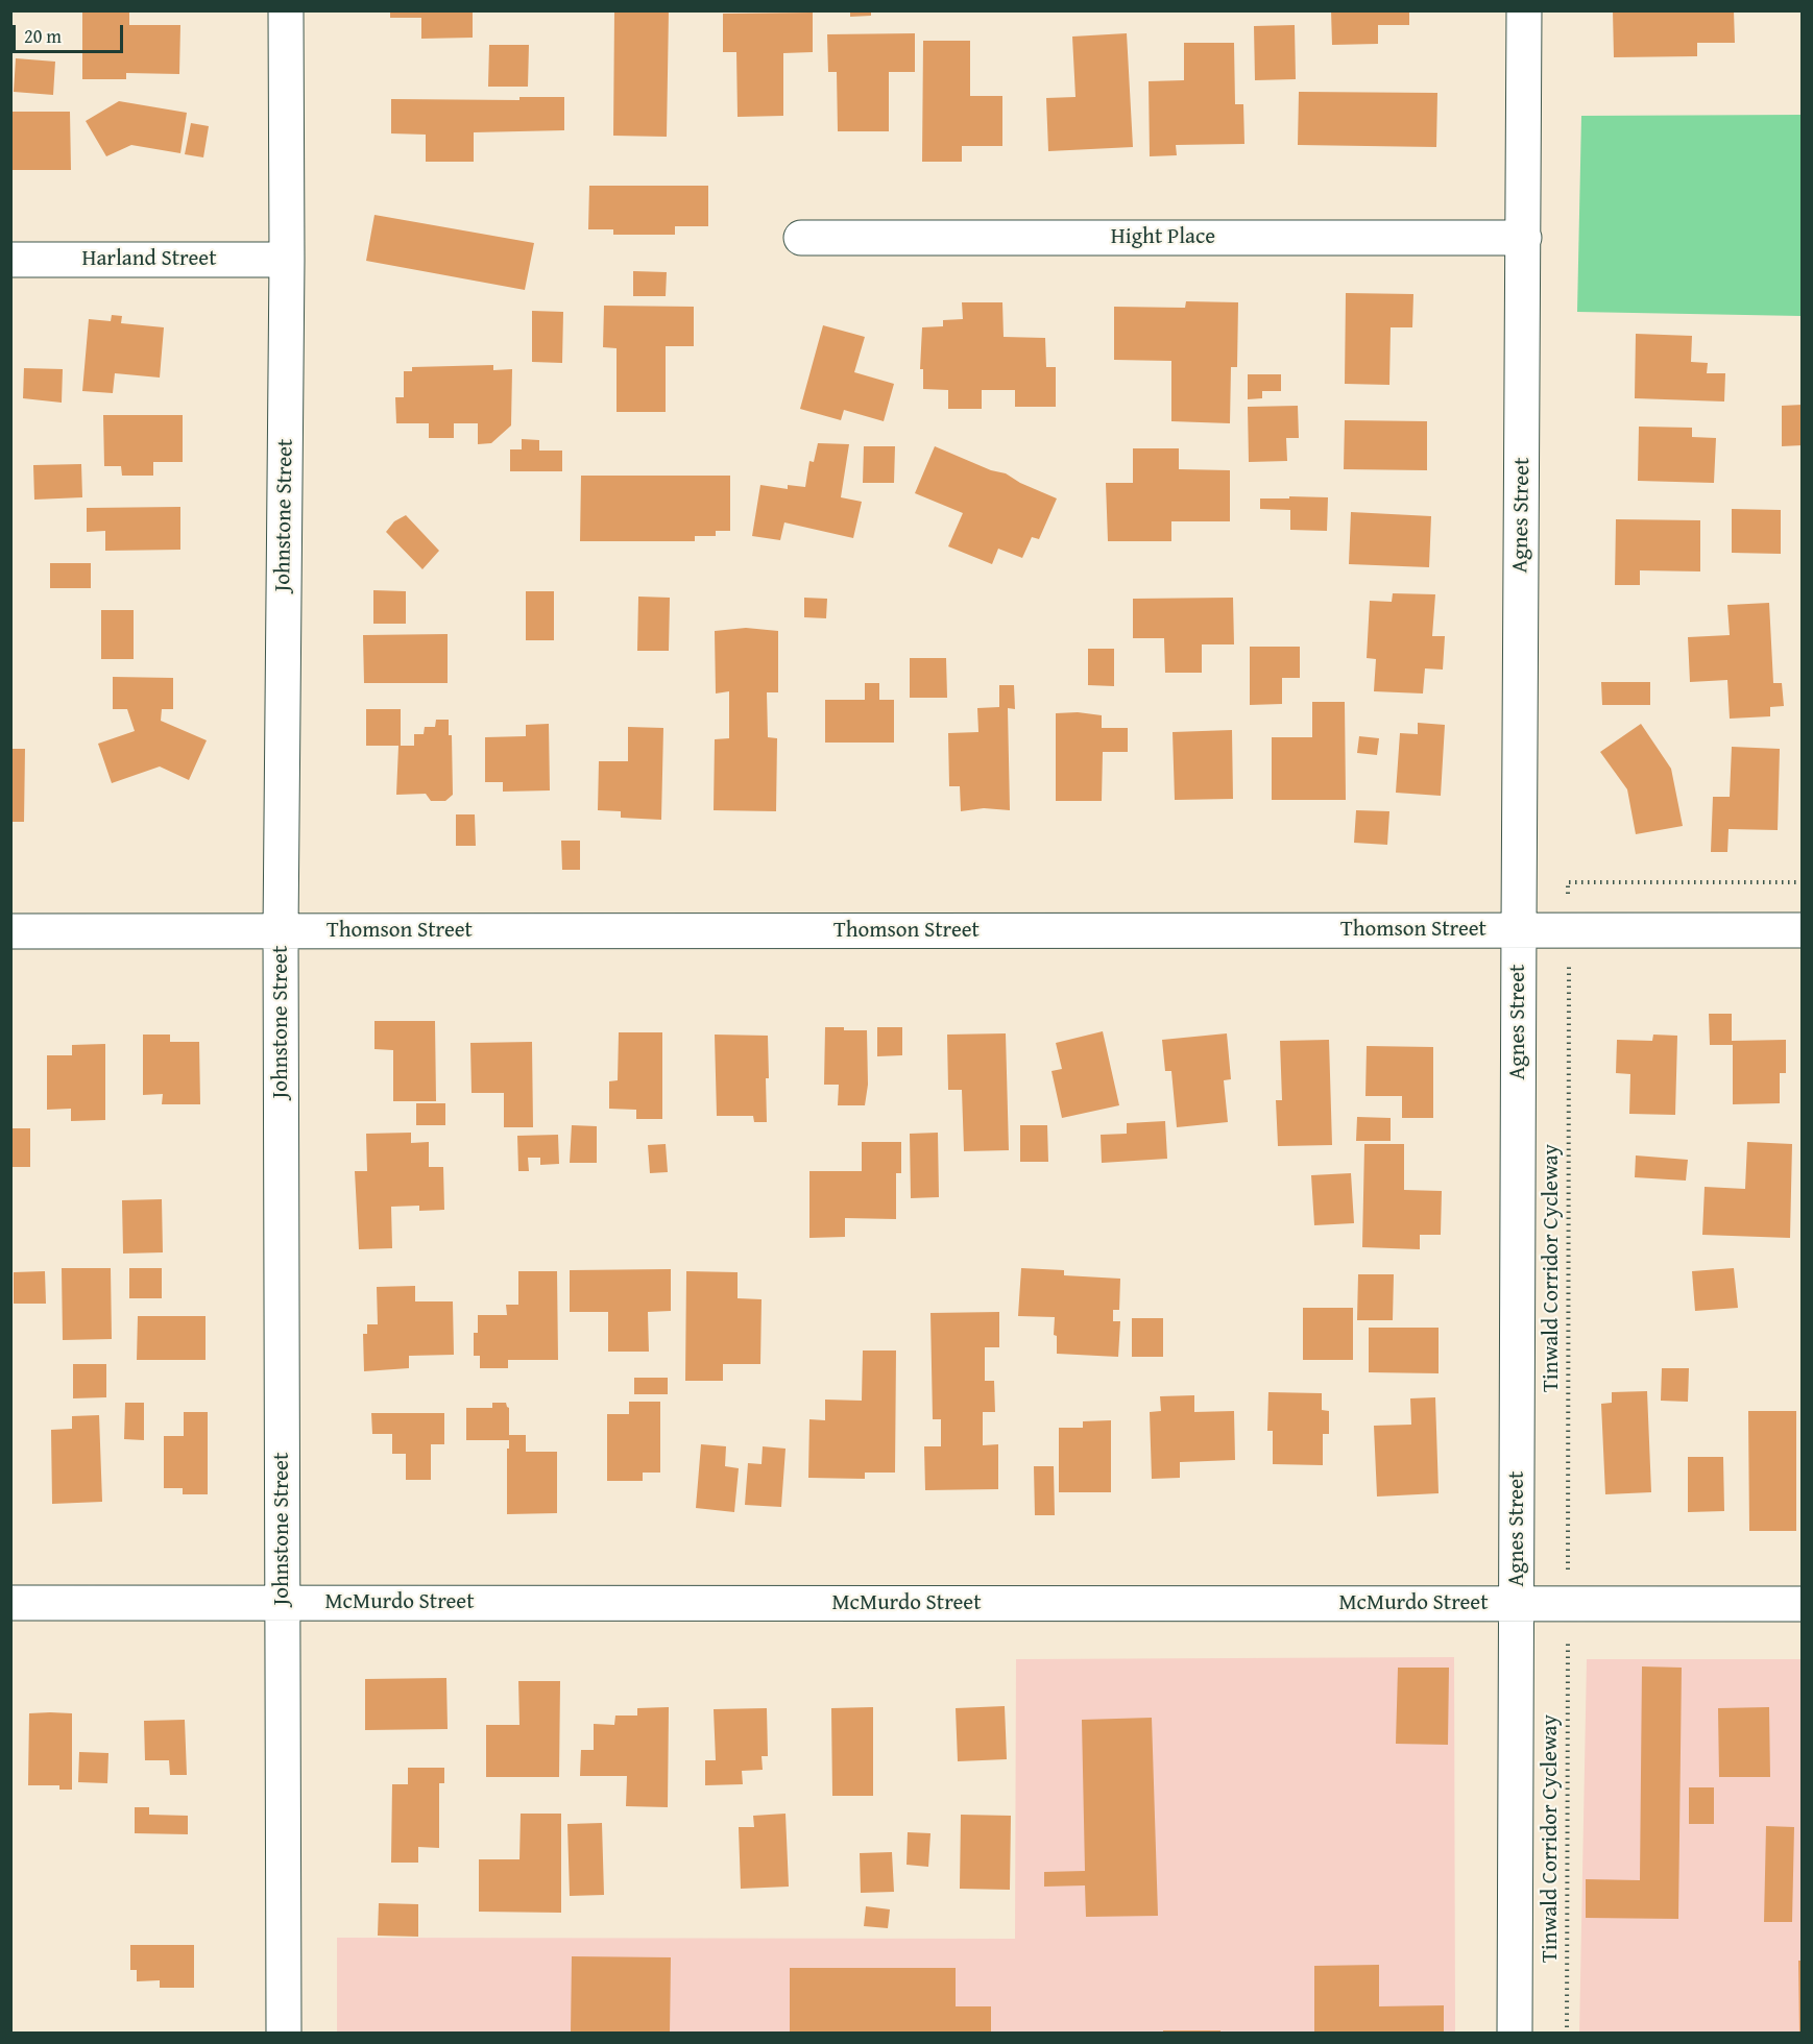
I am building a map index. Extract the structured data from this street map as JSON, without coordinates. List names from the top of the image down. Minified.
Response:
{"streets":{"street":["Hight Place","Harland Street","Johnstone Street","Agnes Street","Thomson Street","McMurdo Street"],"path":["Tinwald Corridor Cycleway"]},"crossings":[["Hight Place","Agnes Street"],["Harland Street","Johnstone Street"],["Johnstone Street","Thomson Street"],["Johnstone Street","McMurdo Street"],["Agnes Street","Thomson Street"],["Agnes Street","McMurdo Street"]],"scale_bar":"20 m"}
